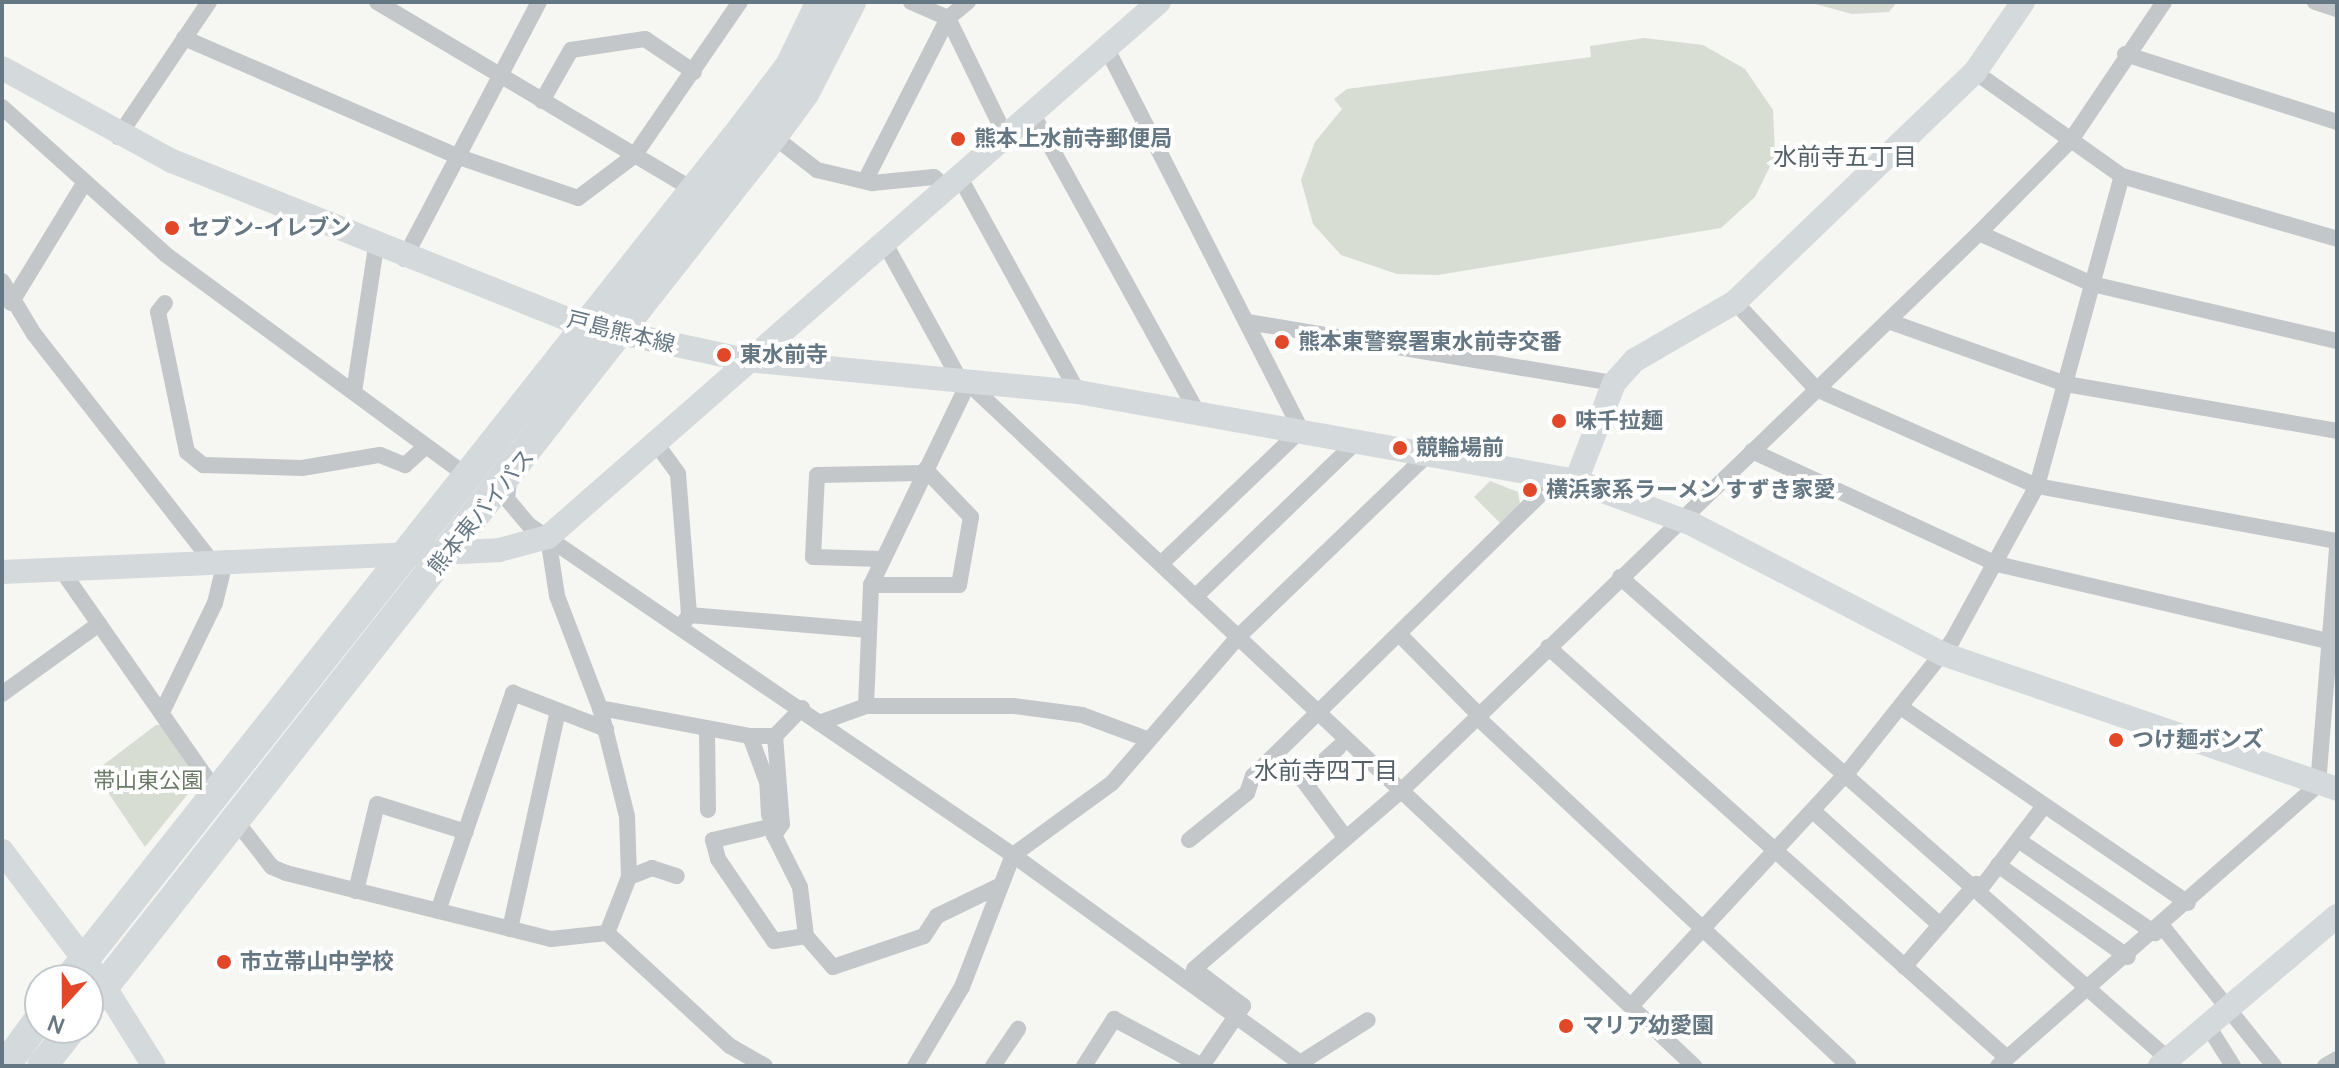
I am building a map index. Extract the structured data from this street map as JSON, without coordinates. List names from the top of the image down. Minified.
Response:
{"streets":{"highway":["熊本東バイパス"],"street":["戸島熊本線"]},"crossings":[["戸島熊本線","熊本東バイパス"]],"districts":["水前寺五丁目","水前寺四丁目"],"parks":["帯山東公園"],"places":["熊本上水前寺郵便局","セブン-イレブン","熊本東警察署東水前寺交番","東水前寺","味千拉麺","競輪場前","横浜家系ラーメン すずき家愛","つけ麺ボンズ","市立帯山中学校","マリア幼愛園"],"north":"bottom"}
